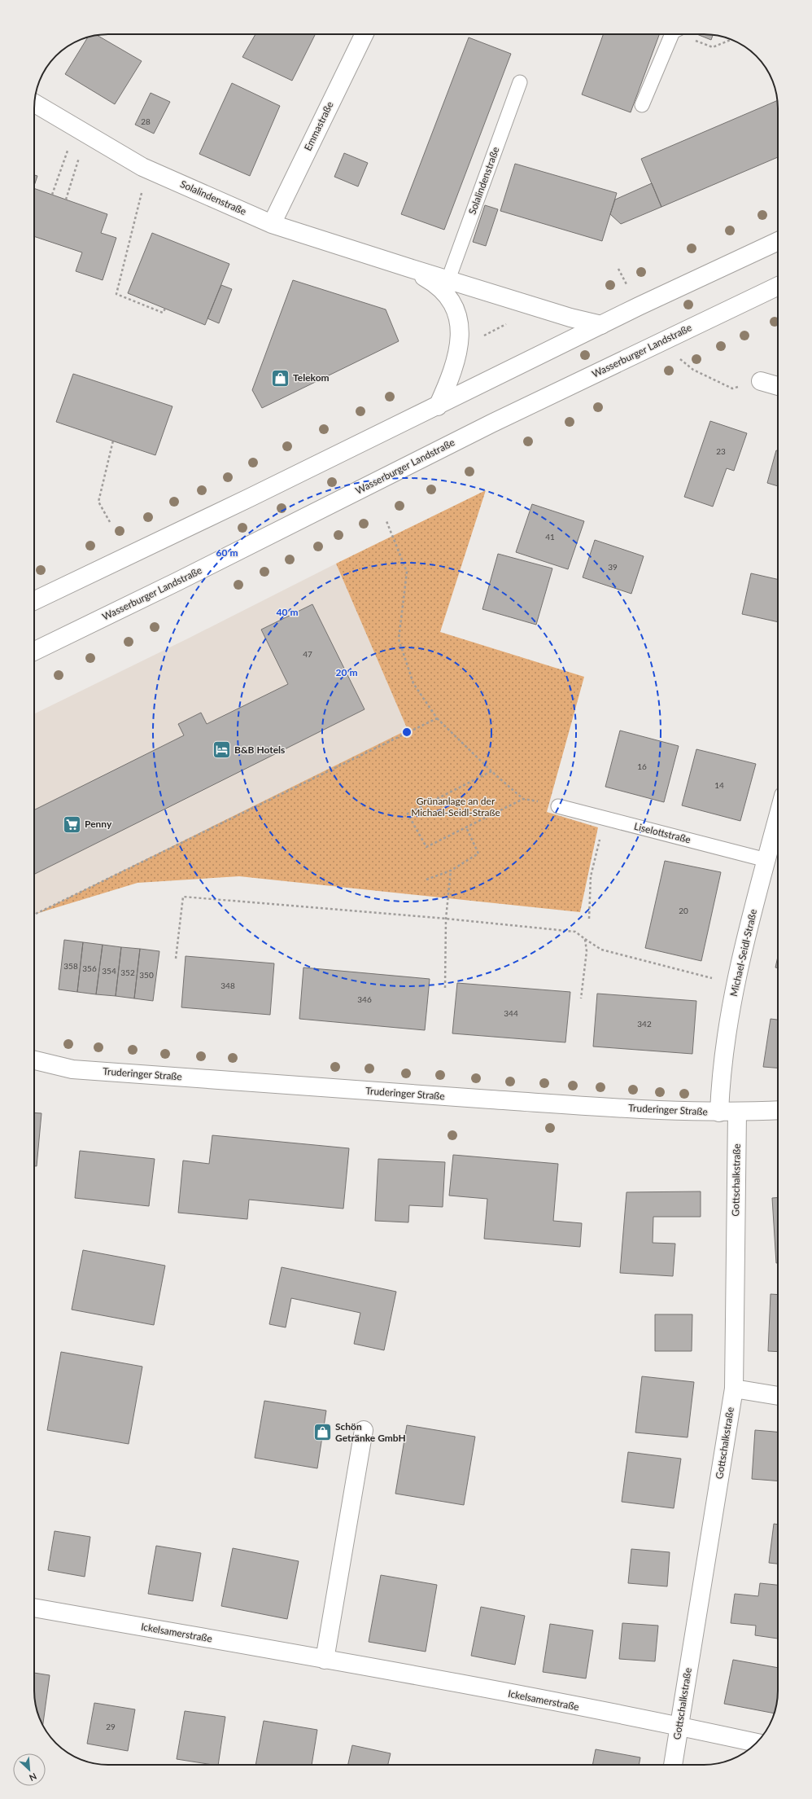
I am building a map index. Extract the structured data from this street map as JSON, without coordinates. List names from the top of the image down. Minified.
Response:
{"streets":{"street":["Emmastraße","Solalindenstraße","Wasserburger Landstraße","Michael-Seidl-Straße","Truderinger Straße","Gottschalkstraße","Ickelsamerstraße"],"lane":["Liselottstraße"]},"crossings":[["Emmastraße","Solalindenstraße"],["Liselottstraße","Michael-Seidl-Straße"],["Michael-Seidl-Straße","Truderinger Straße"],["Truderinger Straße","Gottschalkstraße"],["Gottschalkstraße","Ickelsamerstraße"]],"parks":["Grünanlage an der Michael-Seidl-Straße"],"places":{"shop":["Telekom","Schön Getränke GmbH"],"hotel":["B&B Hotels"],"supermarket":["Penny"]},"house_numbers":["28","23","41","39","47","16","14","20","358","356","354","352","350","348","346","344","342","29"],"north":"bottom right","rings":["60 m","40 m","20 m"]}
